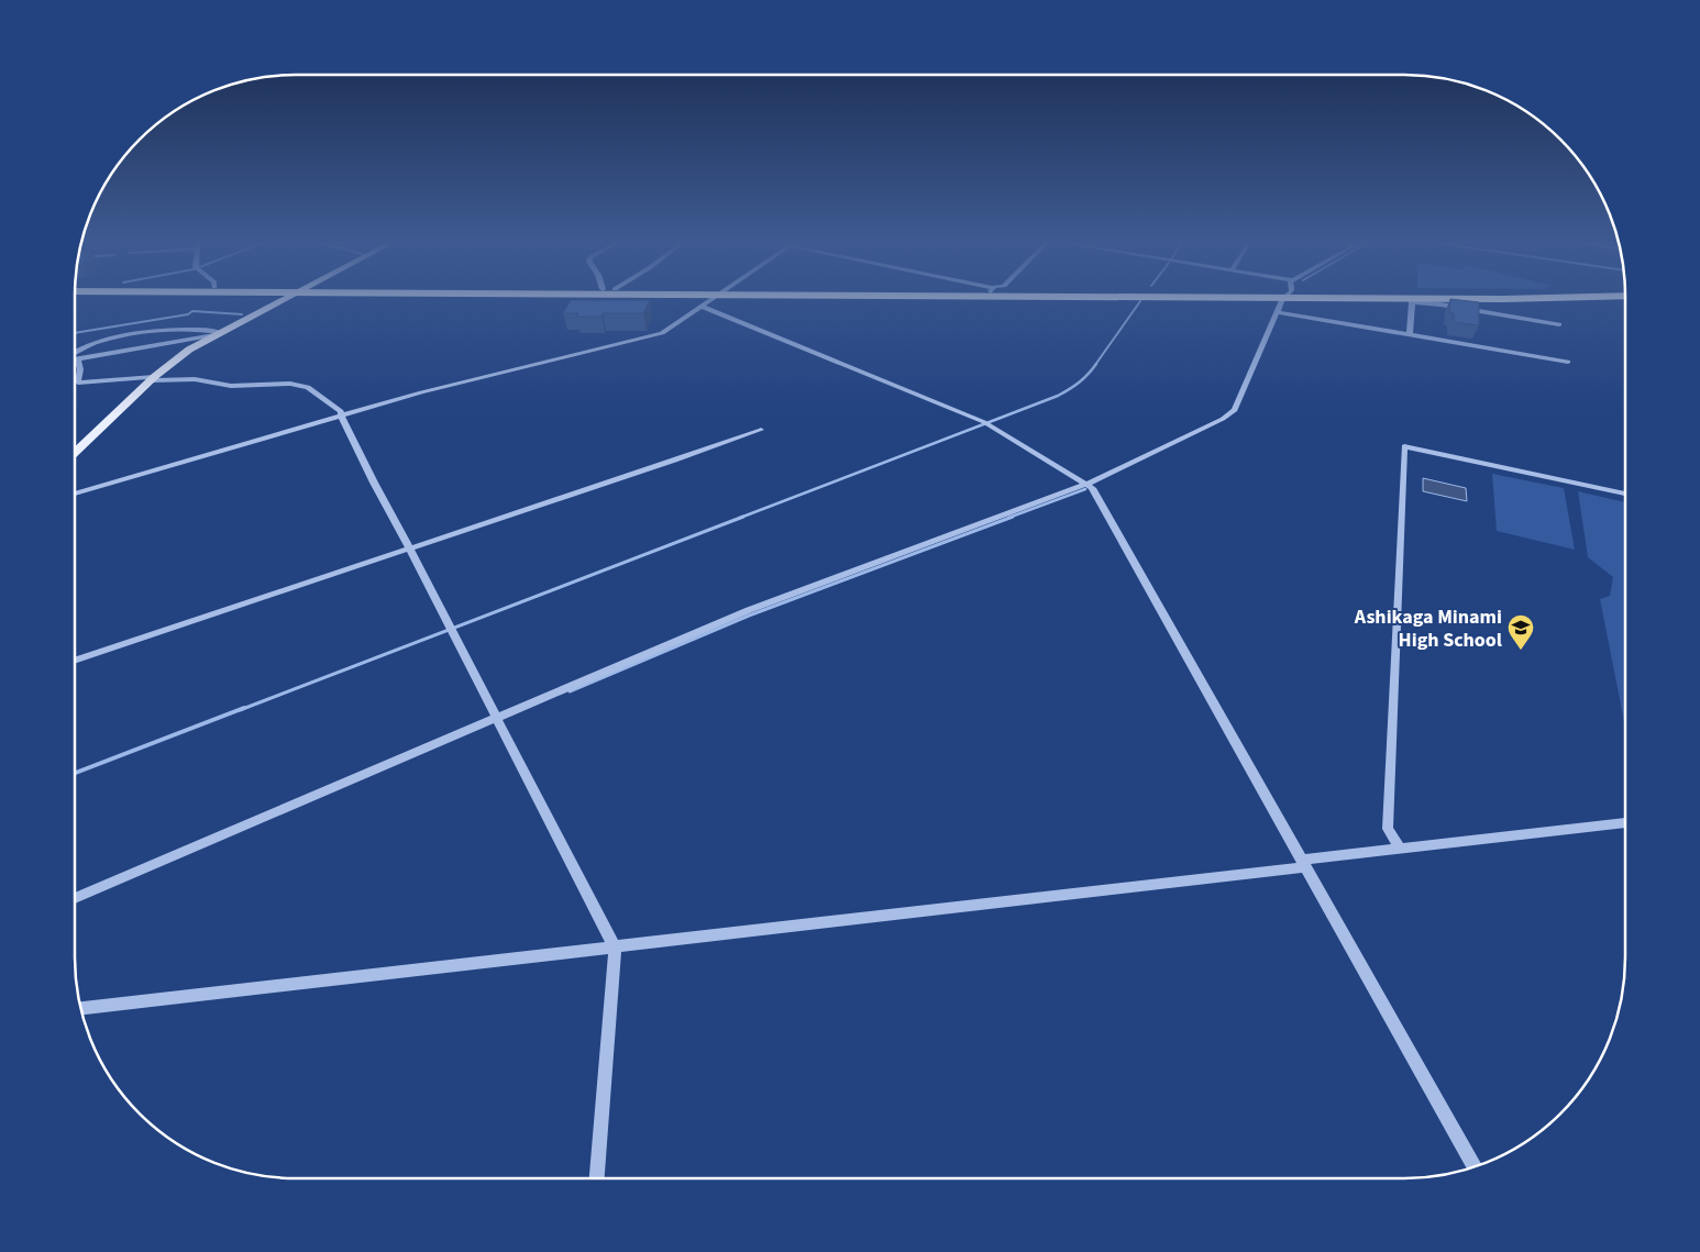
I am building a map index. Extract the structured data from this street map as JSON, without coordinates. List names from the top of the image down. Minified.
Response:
{"places":{"school or university":["Ashikaga Minami High School"]}}
